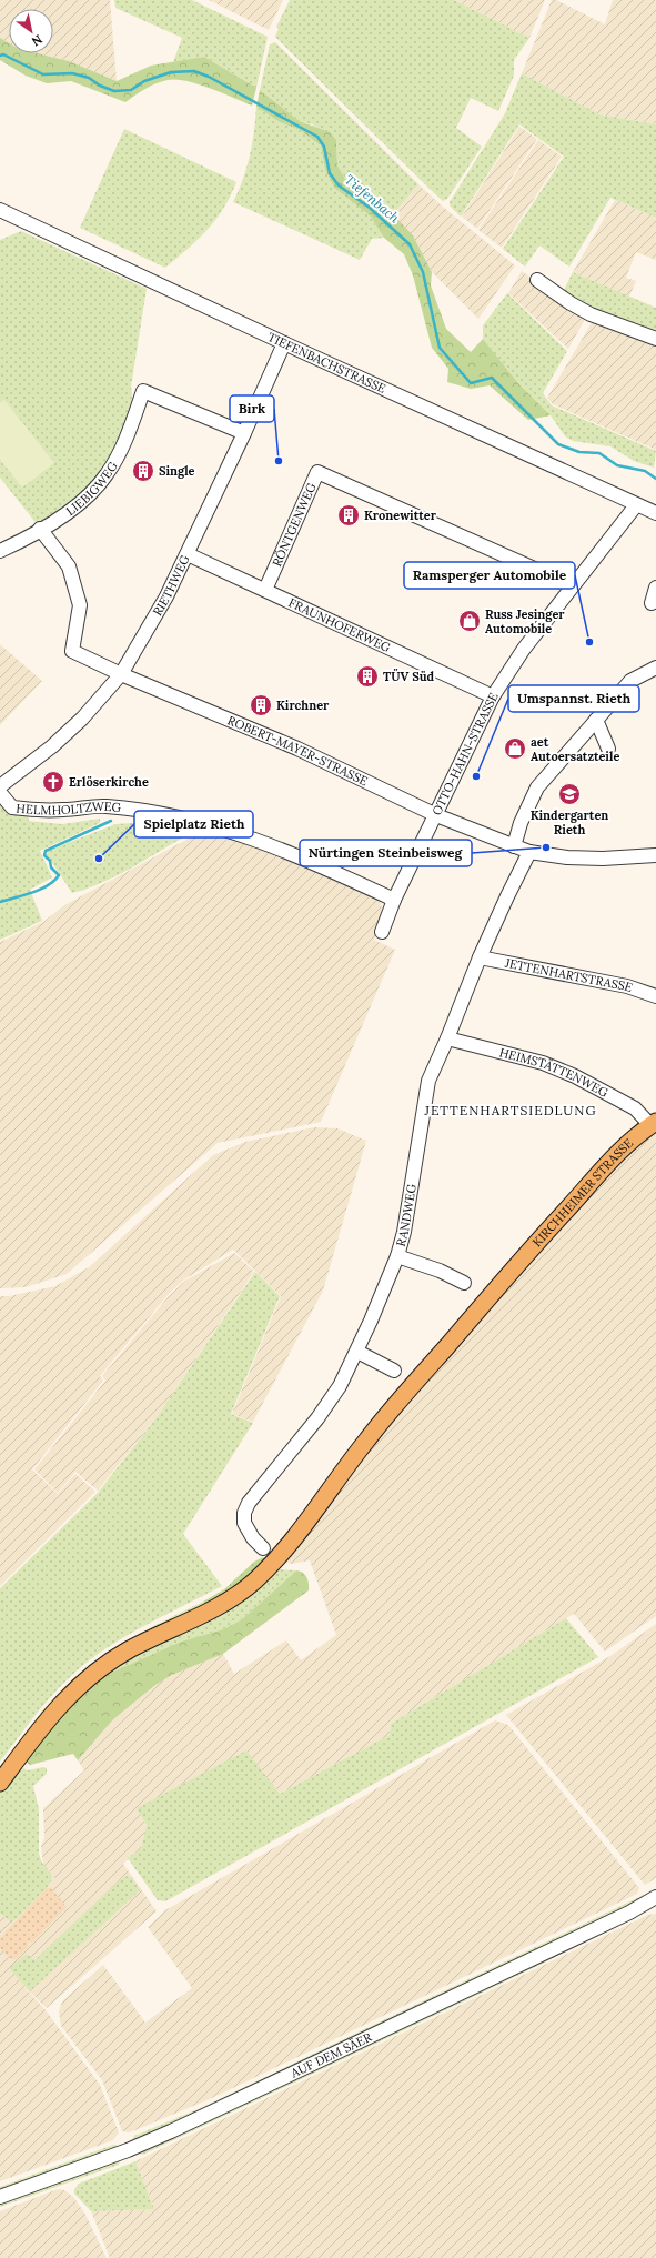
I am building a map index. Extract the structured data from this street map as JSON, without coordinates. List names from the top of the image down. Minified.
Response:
{"streets":{"main road":["KIRCHHEIMER STRASSE"],"street":["TIEFENBACHSTRASSE","LIEBIGWEG","RÖNTGENWEG","RIETHWEG","FRAUNHOFERWEG","ROBERT-MAYER-STRASSE","OTTO-HAHN-STRASSE","HELMHOLTZWEG","JETTENHARTSTRASSE","HEIMSTÄTTENWEG","RANDWEG","AUF DEM SÄER"]},"crossings":[["TIEFENBACHSTRASSE","RIETHWEG"],["TIEFENBACHSTRASSE","OTTO-HAHN-STRASSE"],["LIEBIGWEG","RIETHWEG"],["LIEBIGWEG","ROBERT-MAYER-STRASSE"],["RÖNTGENWEG","FRAUNHOFERWEG"],["RÖNTGENWEG","OTTO-HAHN-STRASSE"],["RIETHWEG","FRAUNHOFERWEG"],["RIETHWEG","ROBERT-MAYER-STRASSE"],["FRAUNHOFERWEG","OTTO-HAHN-STRASSE"],["ROBERT-MAYER-STRASSE","OTTO-HAHN-STRASSE"],["ROBERT-MAYER-STRASSE","RANDWEG"],["OTTO-HAHN-STRASSE","HELMHOLTZWEG"],["JETTENHARTSTRASSE","RANDWEG"],["HEIMSTÄTTENWEG","KIRCHHEIMER STRASSE"],["HEIMSTÄTTENWEG","RANDWEG"]],"districts":["JETTENHARTSIEDLUNG"],"water":["Tiefenbach"],"places":{"other":["Birk","Ramsperger Automobile","Umspannst. Rieth","Nürtingen Steinbeisweg","Spielplatz Rieth"],"building":["Single","Kronewitter","TÜV Süd","Kirchner"],"shop":["Russ Jesinger Automobile","aet Autoersatzteile"],"church":["Erlöserkirche"],"school or university":["Kindergarten Rieth"]},"north":"bottom right"}
